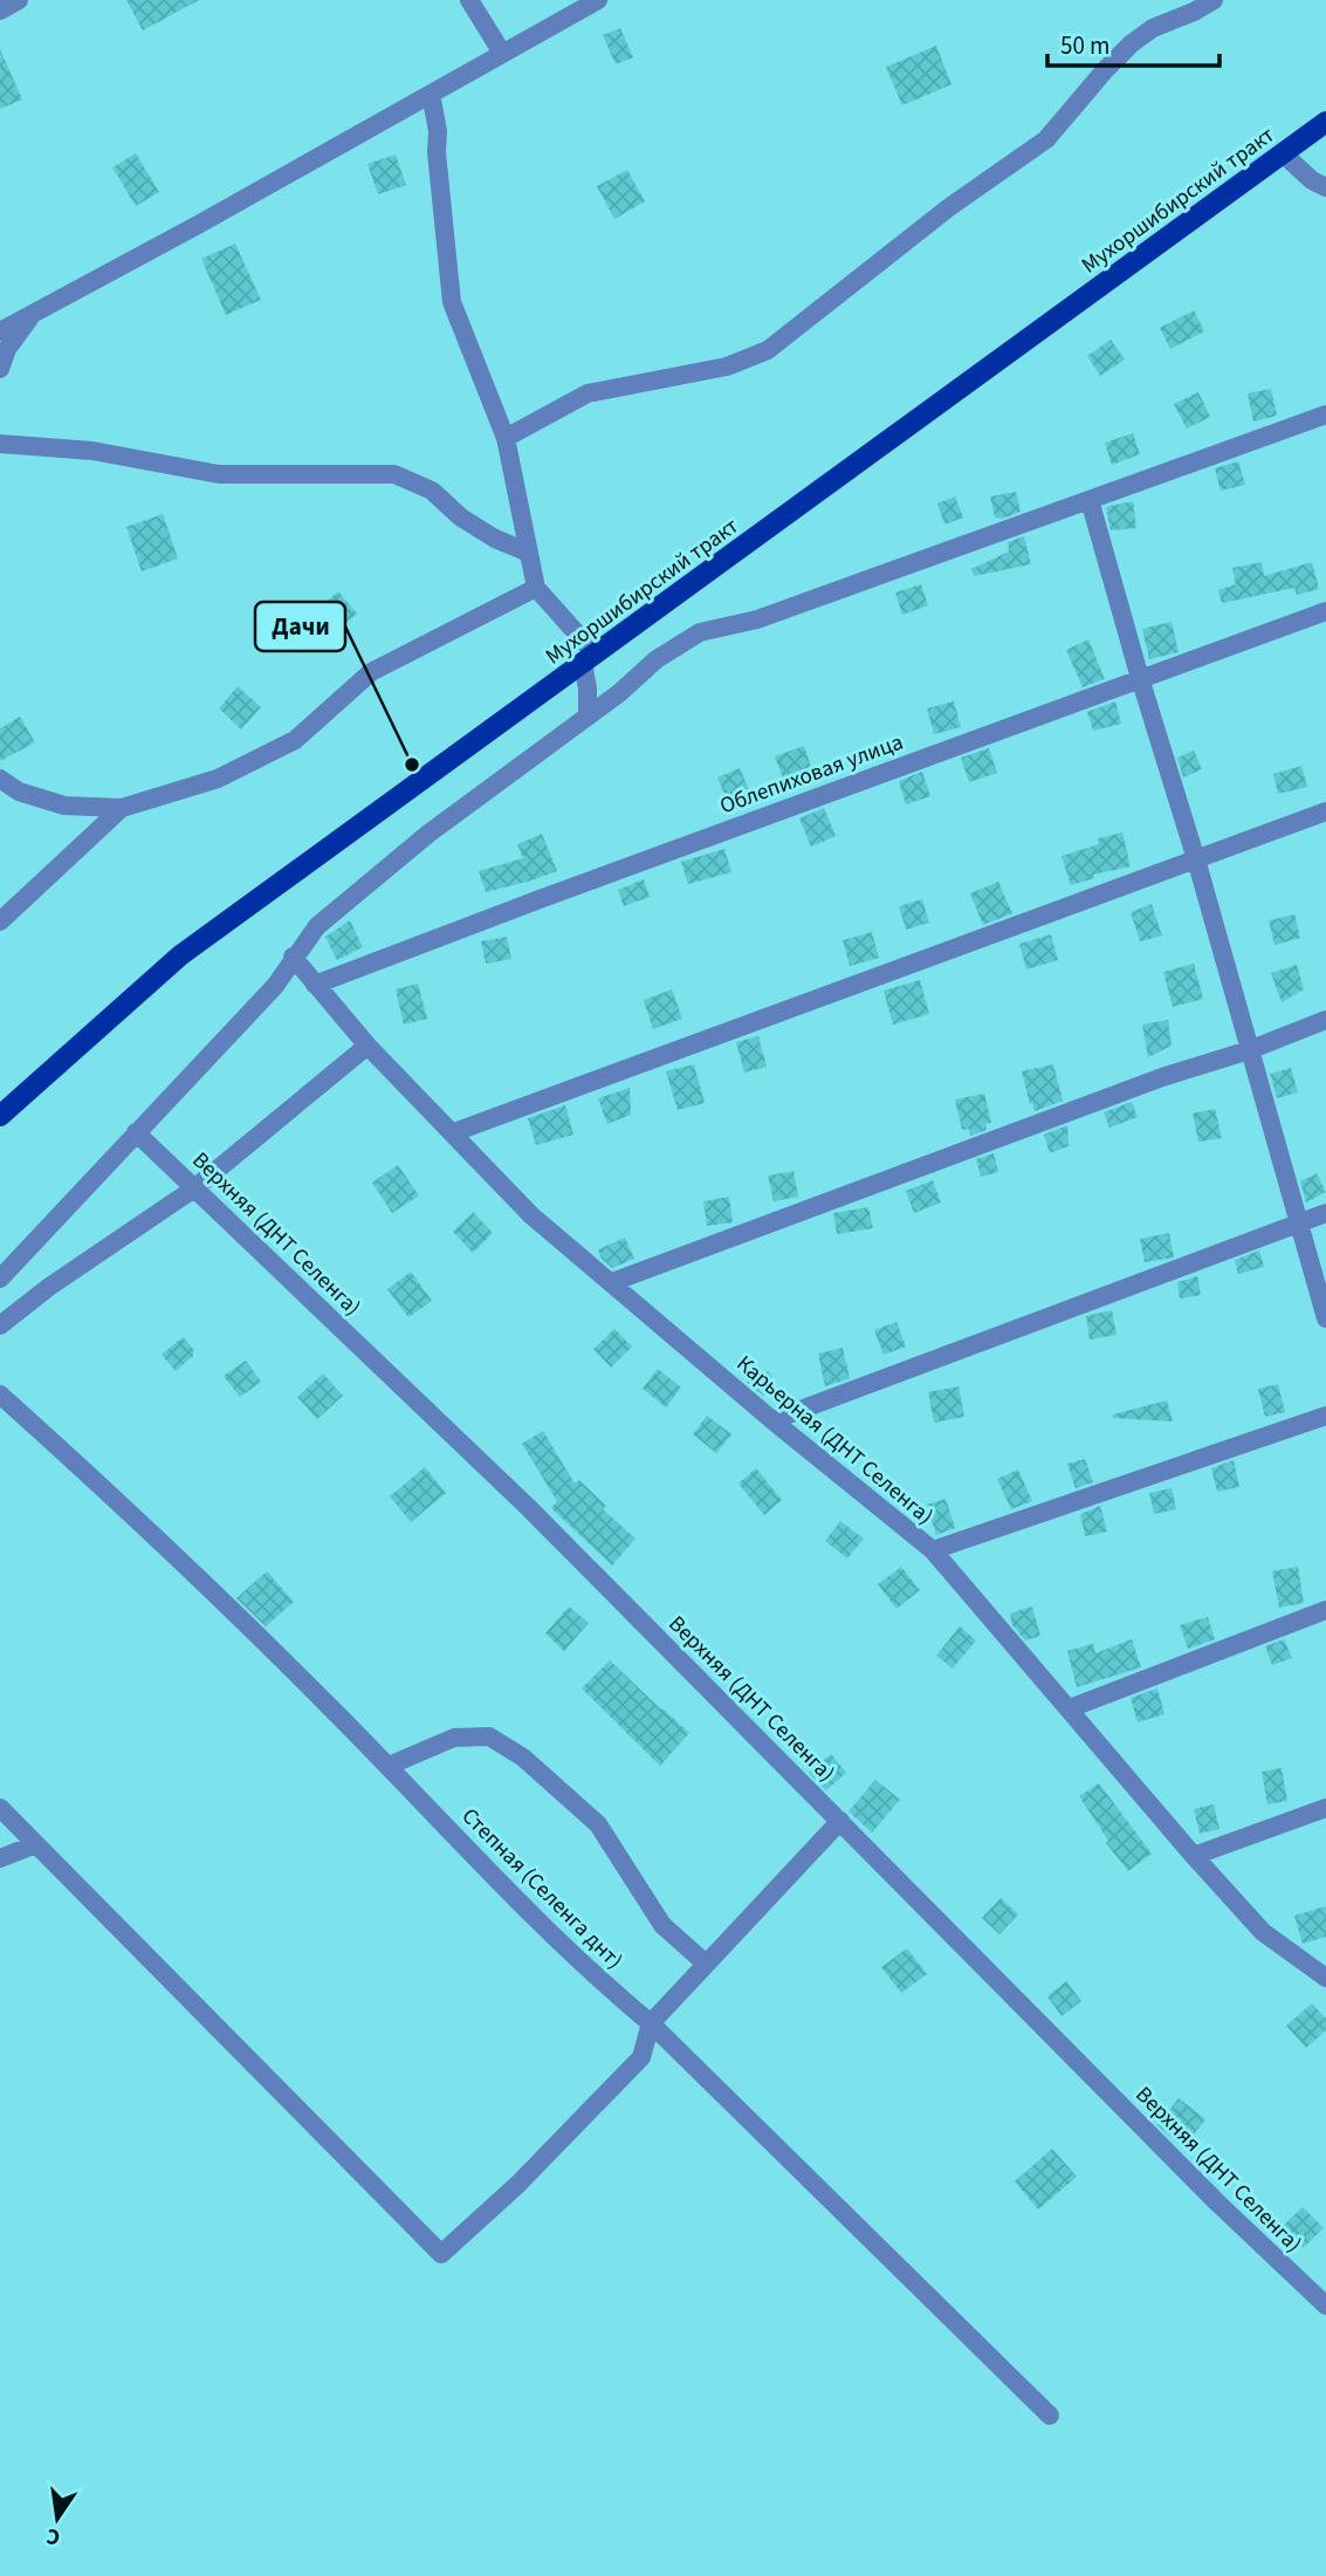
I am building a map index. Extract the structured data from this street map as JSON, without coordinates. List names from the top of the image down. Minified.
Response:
{"streets":{"main road":["Мухоршибирский тракт"],"street":["Облепиховая улица","Верхняя (ДНТ Селенга)","Карьерная (ДНТ Селенга)","Степная (Селенга днт)"]},"crossings":[["Облепиховая улица","Карьерная (ДНТ Селенга)"]],"places":["Дачи"],"scale_bar":"50 m","north":"bottom"}
